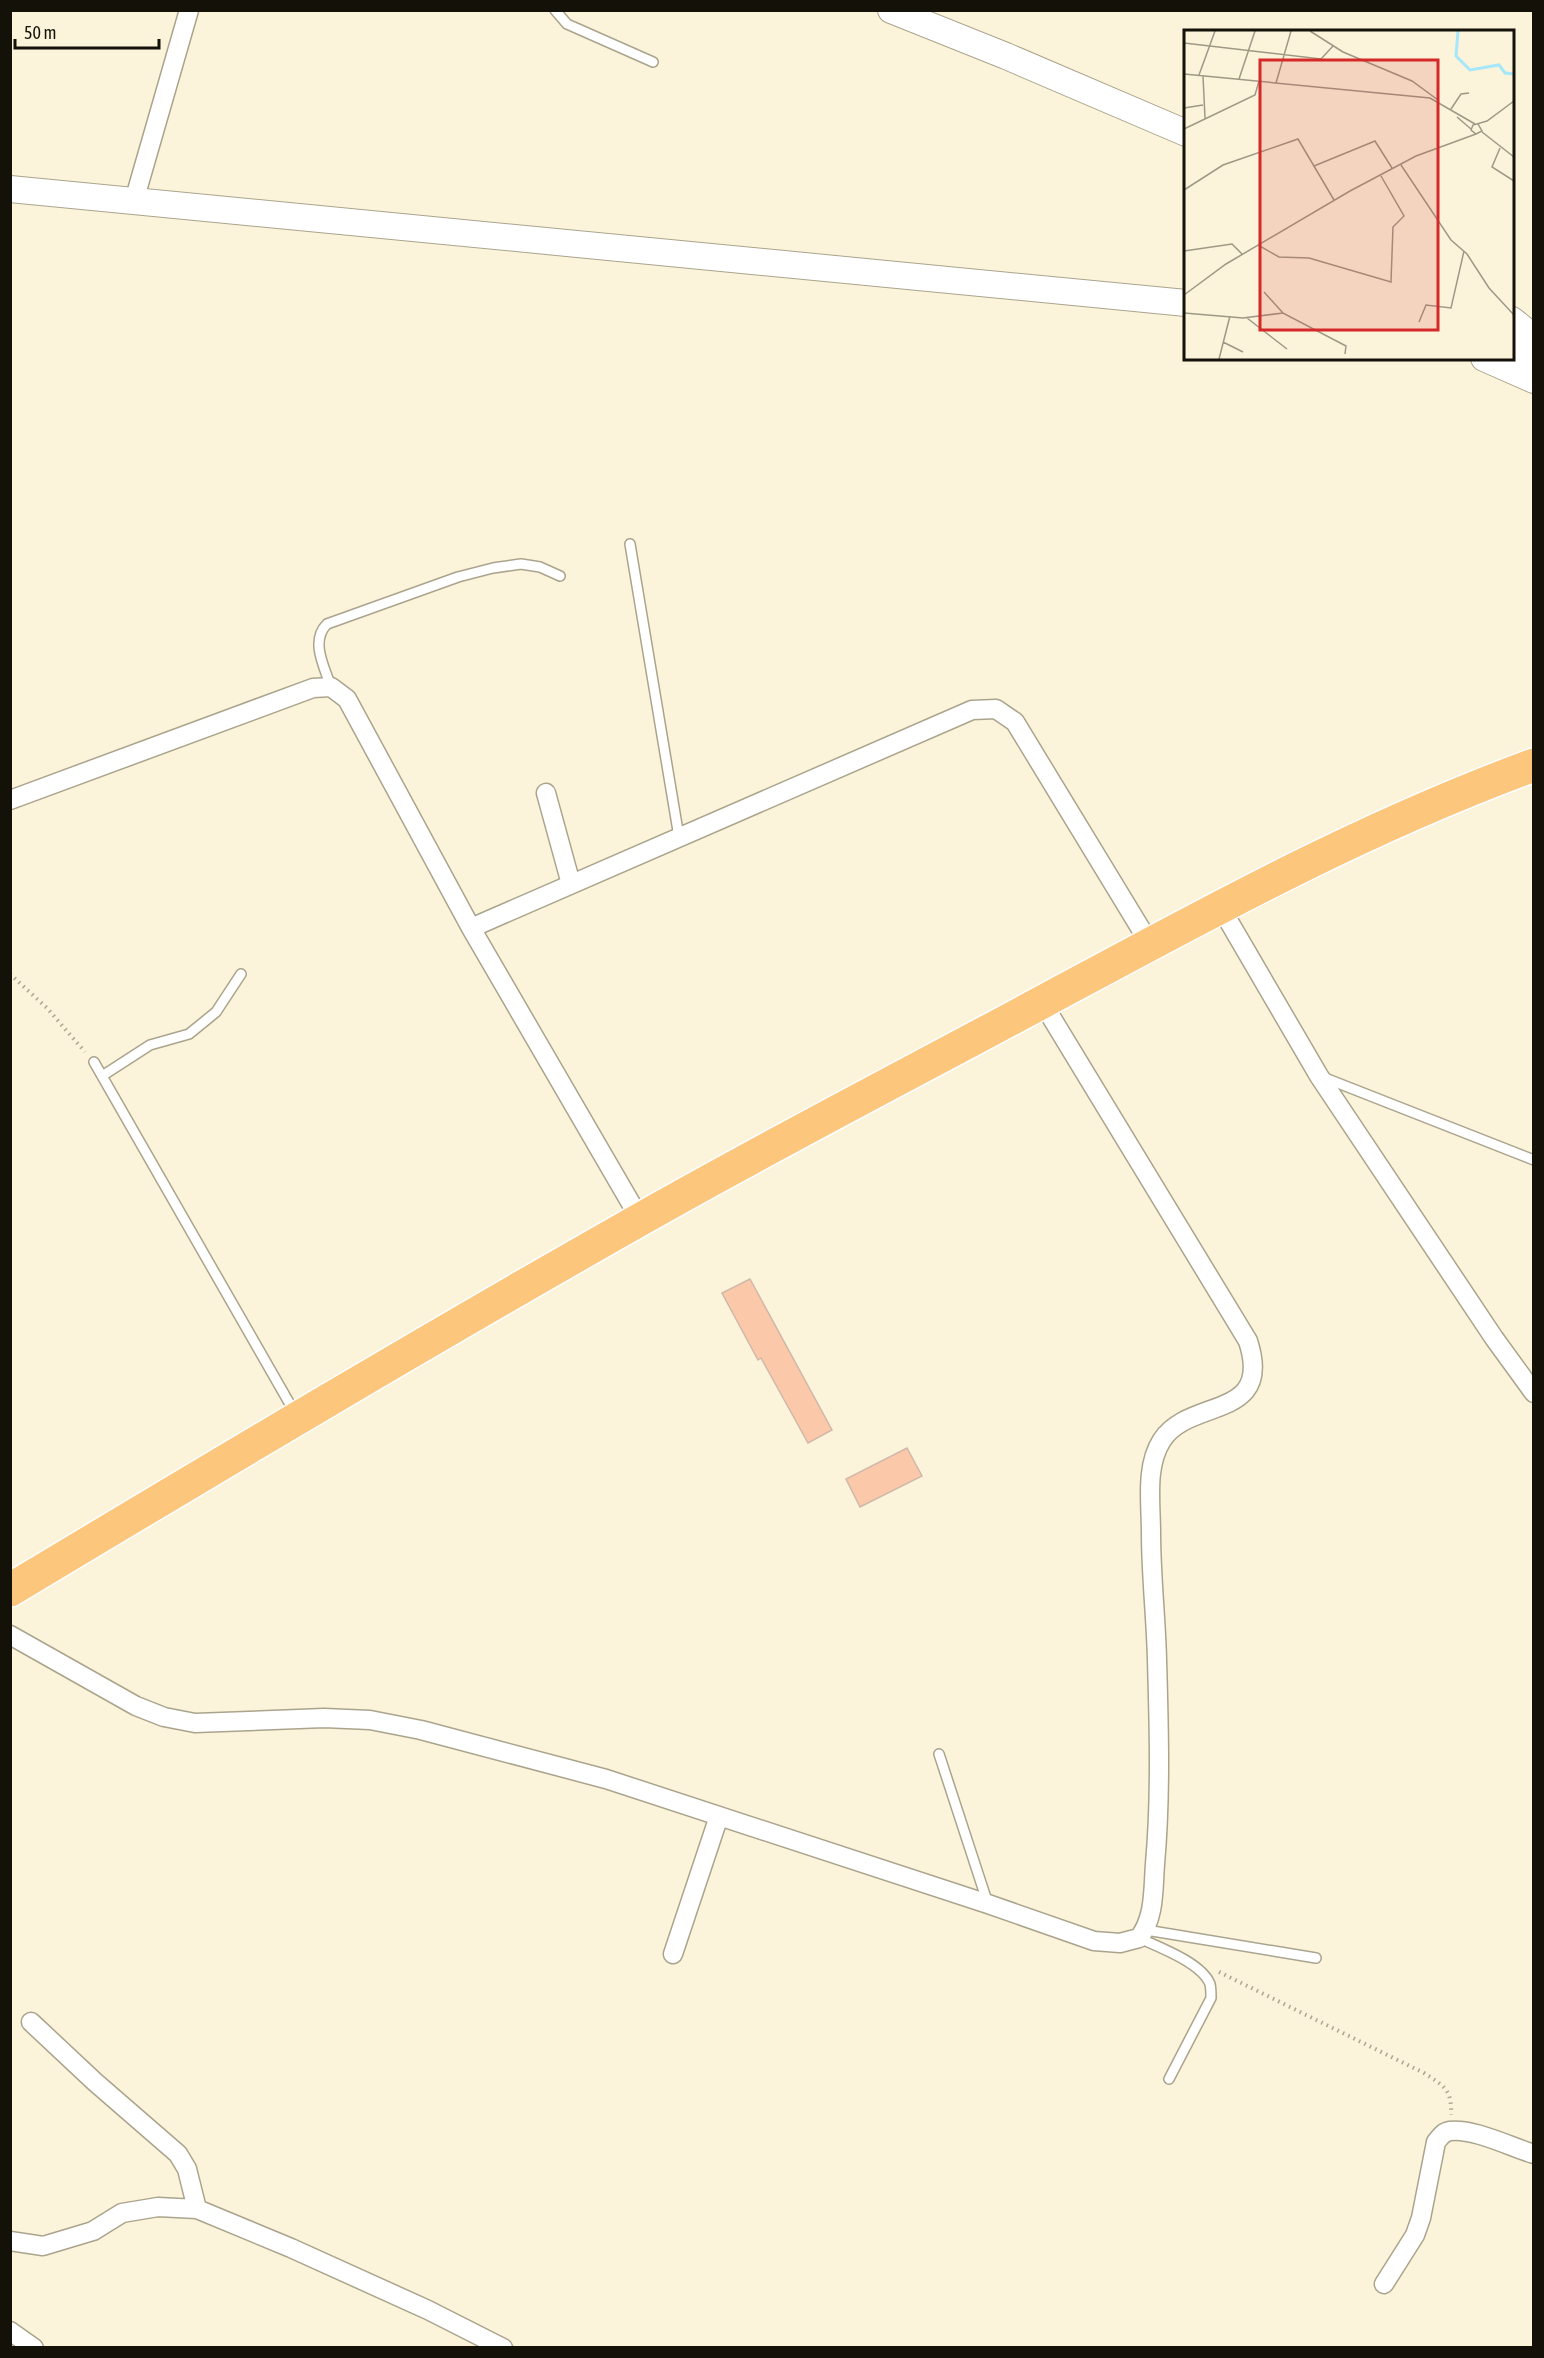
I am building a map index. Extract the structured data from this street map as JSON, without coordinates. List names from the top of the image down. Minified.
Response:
{"scale_bar":"50 m"}
